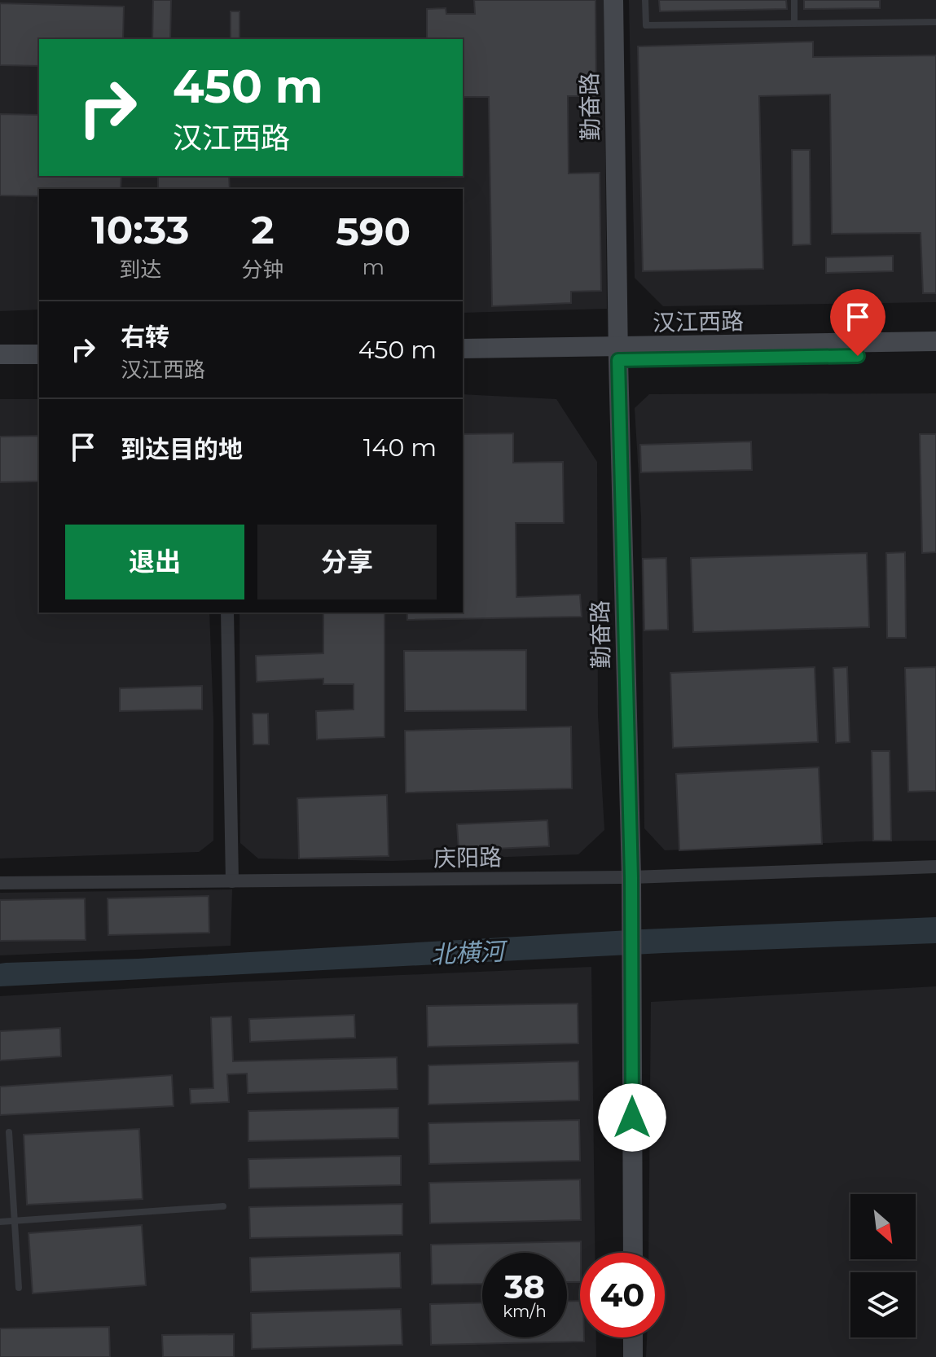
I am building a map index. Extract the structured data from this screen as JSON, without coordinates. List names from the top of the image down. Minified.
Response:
{"streets":{"street":["勤奋路","汉江西路","庆阳路"]},"crossings":[["勤奋路","汉江西路"],["勤奋路","庆阳路"]],"water":["北横河"],"north":"bottom right","page":{"turn":["450 m","汉江西路"],"eta":["10:33","到达","2","分钟","590","m"],"list":[{"name":"右转","note":"汉江西路","value":"450 m"},{"name":"到达目的地","value":"140 m"}],"buttons":["退出","分享"],"speed":"38 km/h","limit":"40"}}
